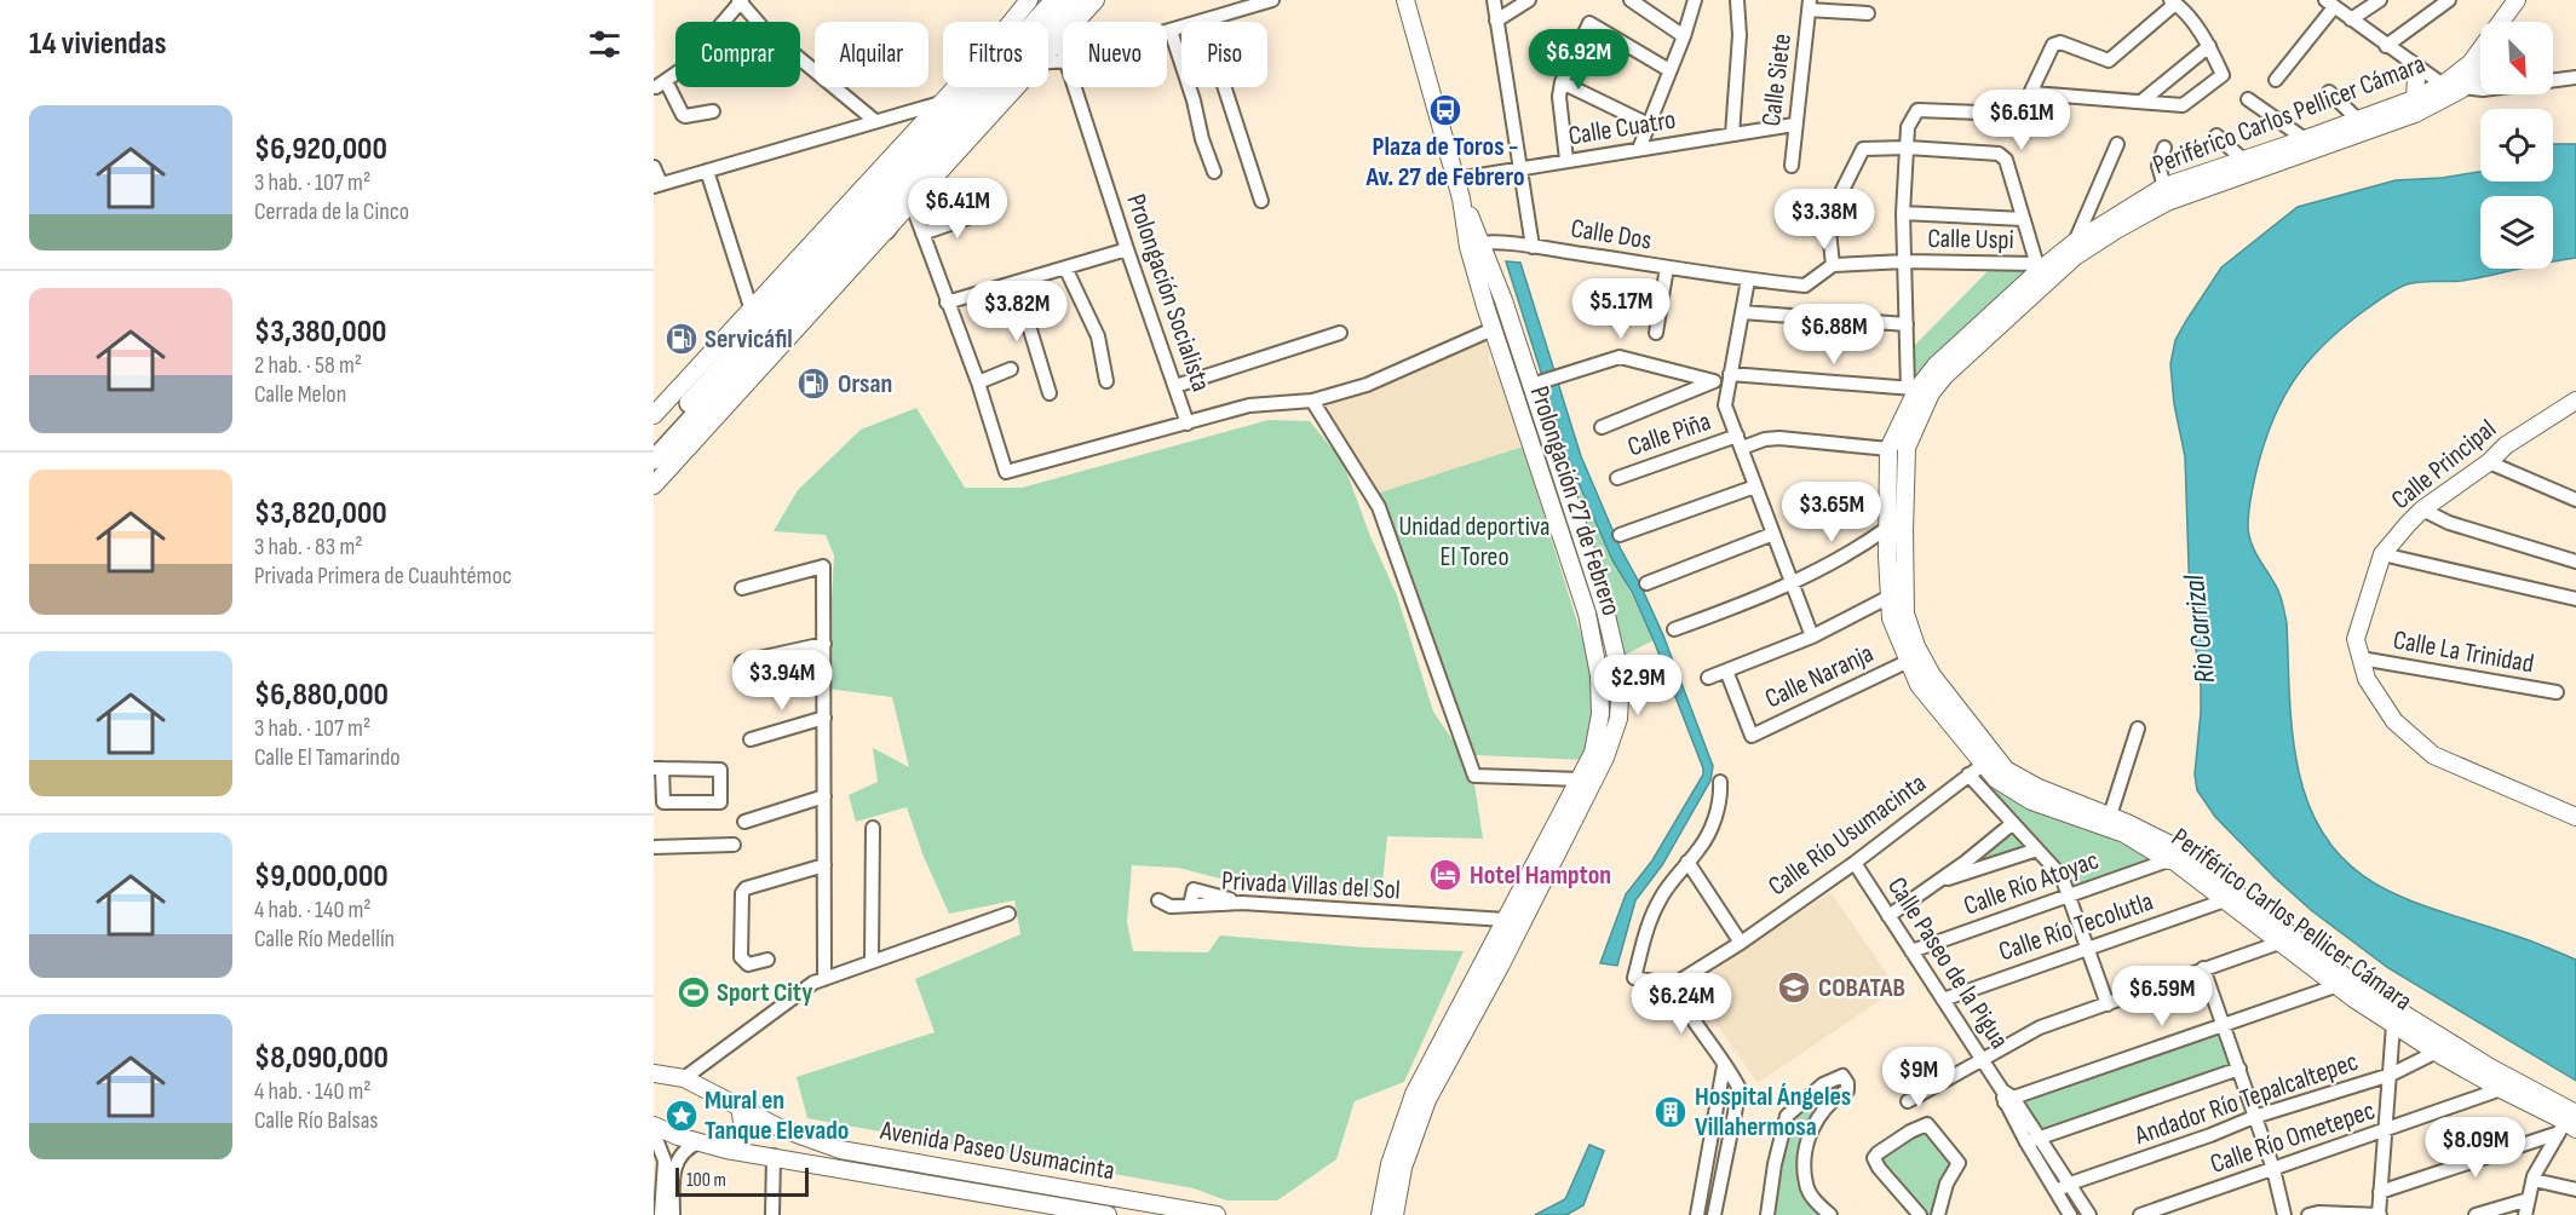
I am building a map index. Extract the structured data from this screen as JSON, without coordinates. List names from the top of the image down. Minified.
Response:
{"streets":{"main road":["Periférico Carlos Pellicer Cámara","Calle Principal","Prolongación 27 de Febrero","Avenida Paseo Usumacinta"],"street":["Calle Siete","Calle Cuatro","Calle Dos","Calle Uspi","Prolongación Socialista","Calle Piña","Calle La Trinidad","Calle Naranja","Calle Río Usumacinta","Calle Río Atoyac","Privada Villas del Sol","Calle Río Tecolutla","Calle Paseo de la Pigua","Andador Río Tepalcaltepec","Calle Río Ometepec"]},"crossings":[["Calle Siete","Calle Cuatro"],["Periférico Carlos Pellicer Cámara","Calle Uspi"],["Periférico Carlos Pellicer Cámara","Calle Piña"],["Periférico Carlos Pellicer Cámara","Calle Naranja"],["Periférico Carlos Pellicer Cámara","Calle Río Usumacinta"],["Periférico Carlos Pellicer Cámara","Calle Río Atoyac"],["Periférico Carlos Pellicer Cámara","Calle Río Tecolutla"],["Periférico Carlos Pellicer Cámara","Andador Río Tepalcaltepec"],["Periférico Carlos Pellicer Cámara","Calle Río Ometepec"],["Calle Cuatro","Prolongación 27 de Febrero"],["Calle Dos","Calle Uspi"],["Calle Dos","Prolongación 27 de Febrero"],["Calle Principal","Calle La Trinidad"],["Prolongación 27 de Febrero","Privada Villas del Sol"],["Calle Río Usumacinta","Calle Paseo de la Pigua"],["Calle Río Atoyac","Calle Paseo de la Pigua"],["Calle Río Tecolutla","Calle Paseo de la Pigua"],["Calle Paseo de la Pigua","Andador Río Tepalcaltepec"]],"water":["Rio Carrizal"],"parks":["Unidad deportiva El Toreo"],"places":{"bus stop":["Plaza de Toros - Av. 27 de Febrero"],"fuel station":["Servicáfil","Orsan"],"hotel":["Hotel Hampton"],"school or university":["COBATAB"],"sports":["Sport City"],"building":["Hospital Ángeles Villahermosa"],"place":["Mural en Tanque Elevado"]},"scale_bar":"100 m","north":"bottom right","page":{"heading":"14 viviendas","chip":["Comprar","Alquilar","Filtros","Nuevo","Piso"],"price":["$6.92M","$6.61M","$6.41M","$3.38M","$5.17M","$3.82M","$6.88M","$3.65M","$3.94M","$2.9M","$6.59M","$6.24M","$9M","$8.09M"],"list":[{"name":"$6,920,000","note":"3 hab. · 107 m² · Cerrada de la Cinco"},{"name":"$3,380,000","note":"2 hab. · 58 m² · Calle Melon"},{"name":"$3,820,000","note":"3 hab. · 83 m² · Privada Primera de Cuauhtémoc"},{"name":"$6,880,000","note":"3 hab. · 107 m² · Calle El Tamarindo"},{"name":"$9,000,000","note":"4 hab. · 140 m² · Calle Río Medellín"},{"name":"$8,090,000","note":"4 hab. · 140 m² · Calle Río Balsas"}],"scale":"100 m"}}
